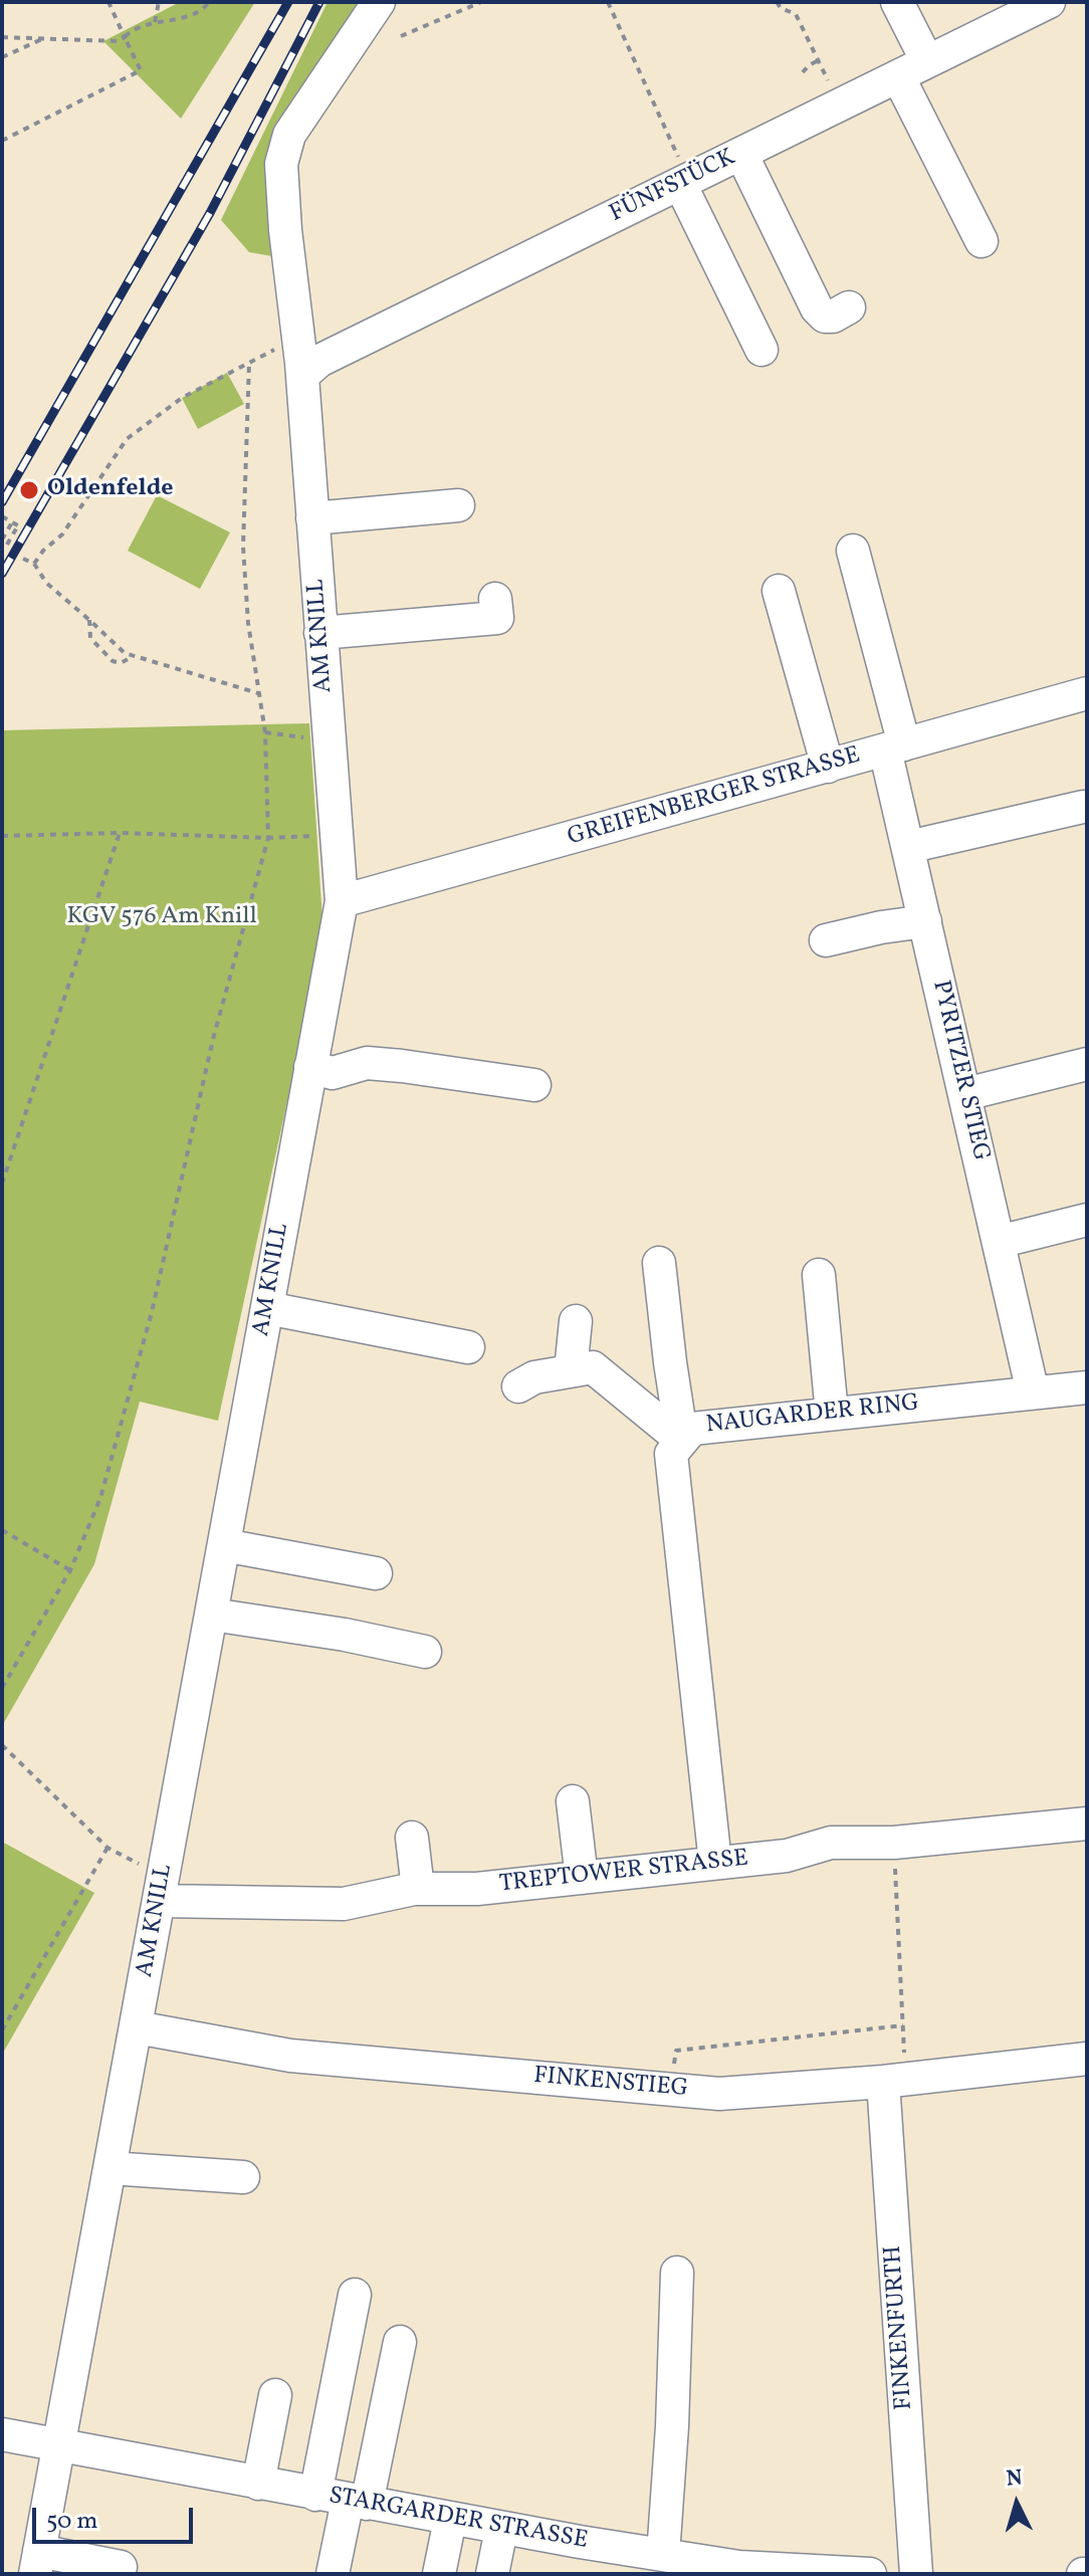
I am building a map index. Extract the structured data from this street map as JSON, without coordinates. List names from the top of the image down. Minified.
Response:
{"streets":{"street":["FÜNFSTÜCK","AM KNILL","GREIFENBERGER STRASSE","PYRITZER STIEG","NAUGARDER RING","TREPTOWER STRASSE","FINKENSTIEG","FINKENFURTH","STARGARDER STRASSE"]},"crossings":[["FÜNFSTÜCK","AM KNILL"],["AM KNILL","GREIFENBERGER STRASSE"],["AM KNILL","TREPTOWER STRASSE"],["AM KNILL","FINKENSTIEG"],["AM KNILL","STARGARDER STRASSE"],["GREIFENBERGER STRASSE","PYRITZER STIEG"],["PYRITZER STIEG","NAUGARDER RING"],["NAUGARDER RING","TREPTOWER STRASSE"],["FINKENSTIEG","FINKENFURTH"]],"parks":["KGV 576 Am Knill"],"places":["Oldenfelde"],"scale_bar":"50 m","north":"top"}
